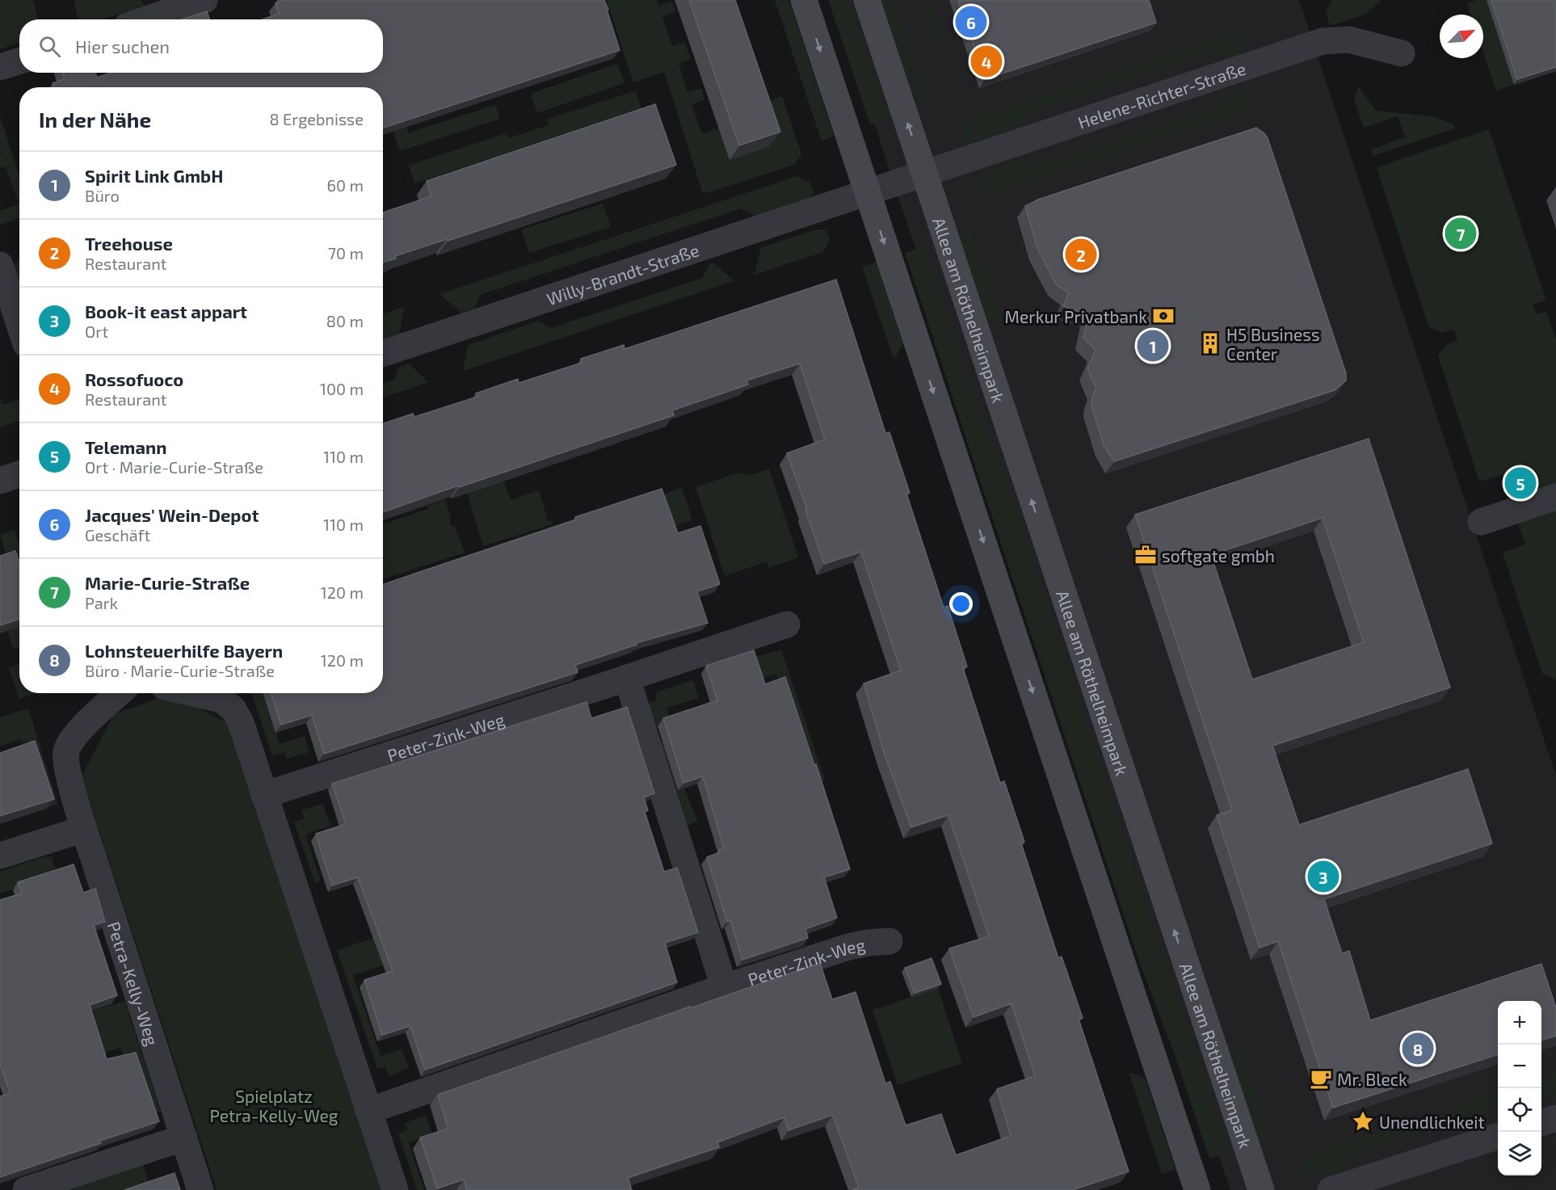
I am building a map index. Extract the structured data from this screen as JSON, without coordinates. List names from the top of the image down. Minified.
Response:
{"streets":{"street":["Helene-Richter-Straße","Willy-Brandt-Straße","Allee am Röthelheimpark","Peter-Zink-Weg","Petra-Kelly-Weg"]},"crossings":[["Helene-Richter-Straße","Allee am Röthelheimpark"]],"parks":["Spielplatz Petra-Kelly-Weg"],"places":{"bank":["Merkur Privatbank"],"building":["H5 Business Center"],"office":["softgate gmbh"],"cafe":["Mr. Bleck"],"place":["Unendlichkeit"]},"north":"top right","page":{"pins":["6","4","7","2","1","5","3","8"],"search":"Hier suchen","heading":["In der Nähe","8 Ergebnisse"],"list":[{"mark":"1","name":"Spirit Link GmbH","note":"Büro","value":"60 m"},{"mark":"2","name":"Treehouse","note":"Restaurant","value":"70 m"},{"mark":"3","name":"Book-it east appart","note":"Ort","value":"80 m"},{"mark":"4","name":"Rossofuoco","note":"Restaurant","value":"100 m"},{"mark":"5","name":"Telemann","note":"Ort · Marie-Curie-Straße","value":"110 m"},{"mark":"6","name":"Jacques' Wein-Depot","note":"Geschäft","value":"110 m"},{"mark":"7","name":"Marie-Curie-Straße","note":"Park","value":"120 m"},{"mark":"8","name":"Lohnsteuerhilfe Bayern","note":"Büro · Marie-Curie-Straße","value":"120 m"}],"map_buttons":["+","−"]}}
